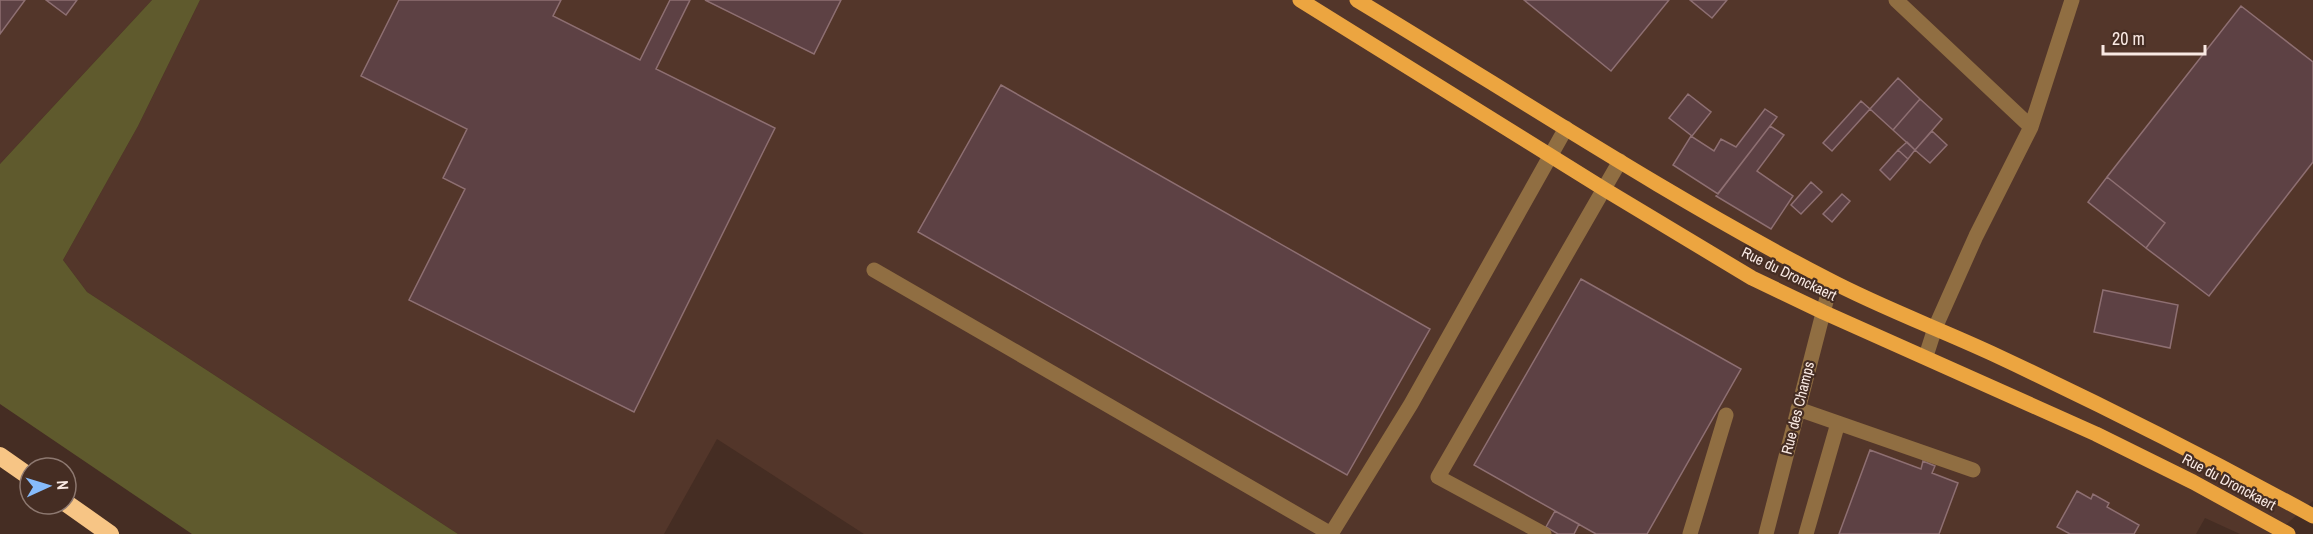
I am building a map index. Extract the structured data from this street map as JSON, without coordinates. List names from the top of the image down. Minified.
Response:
{"streets":{"main road":["Rue du Dronckaert"],"street":["Rue des Champs"]},"crossings":[["Rue du Dronckaert","Rue des Champs"]],"scale_bar":"20 m","north":"right"}
